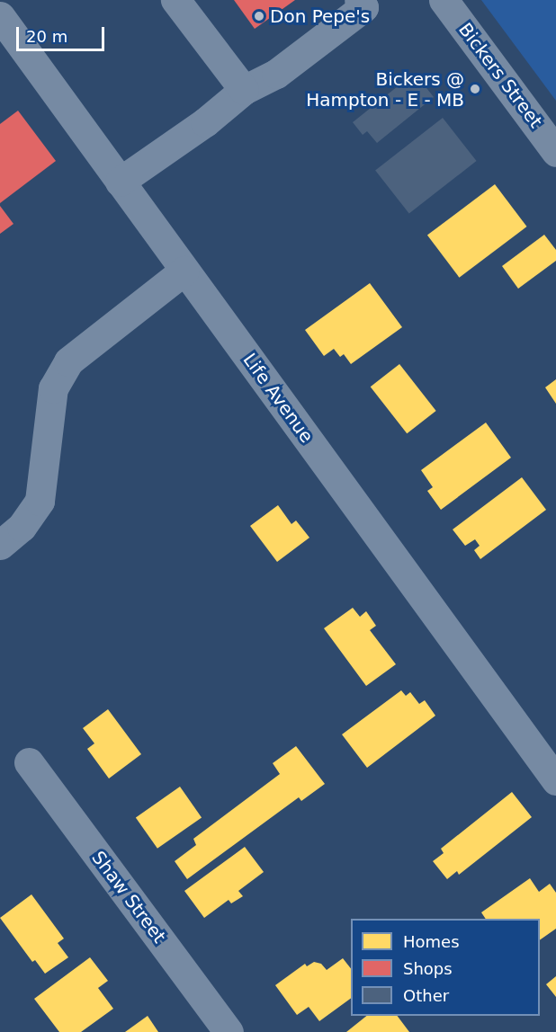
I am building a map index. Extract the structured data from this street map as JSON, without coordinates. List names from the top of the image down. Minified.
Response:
{"streets":{"street":["Bickers Street","Life Avenue","Shaw Street"]},"places":["Don Pepe's","Bickers @ Hampton - E - MB"],"legend":["Homes","Shops","Other"],"scale_bar":"20 m"}
